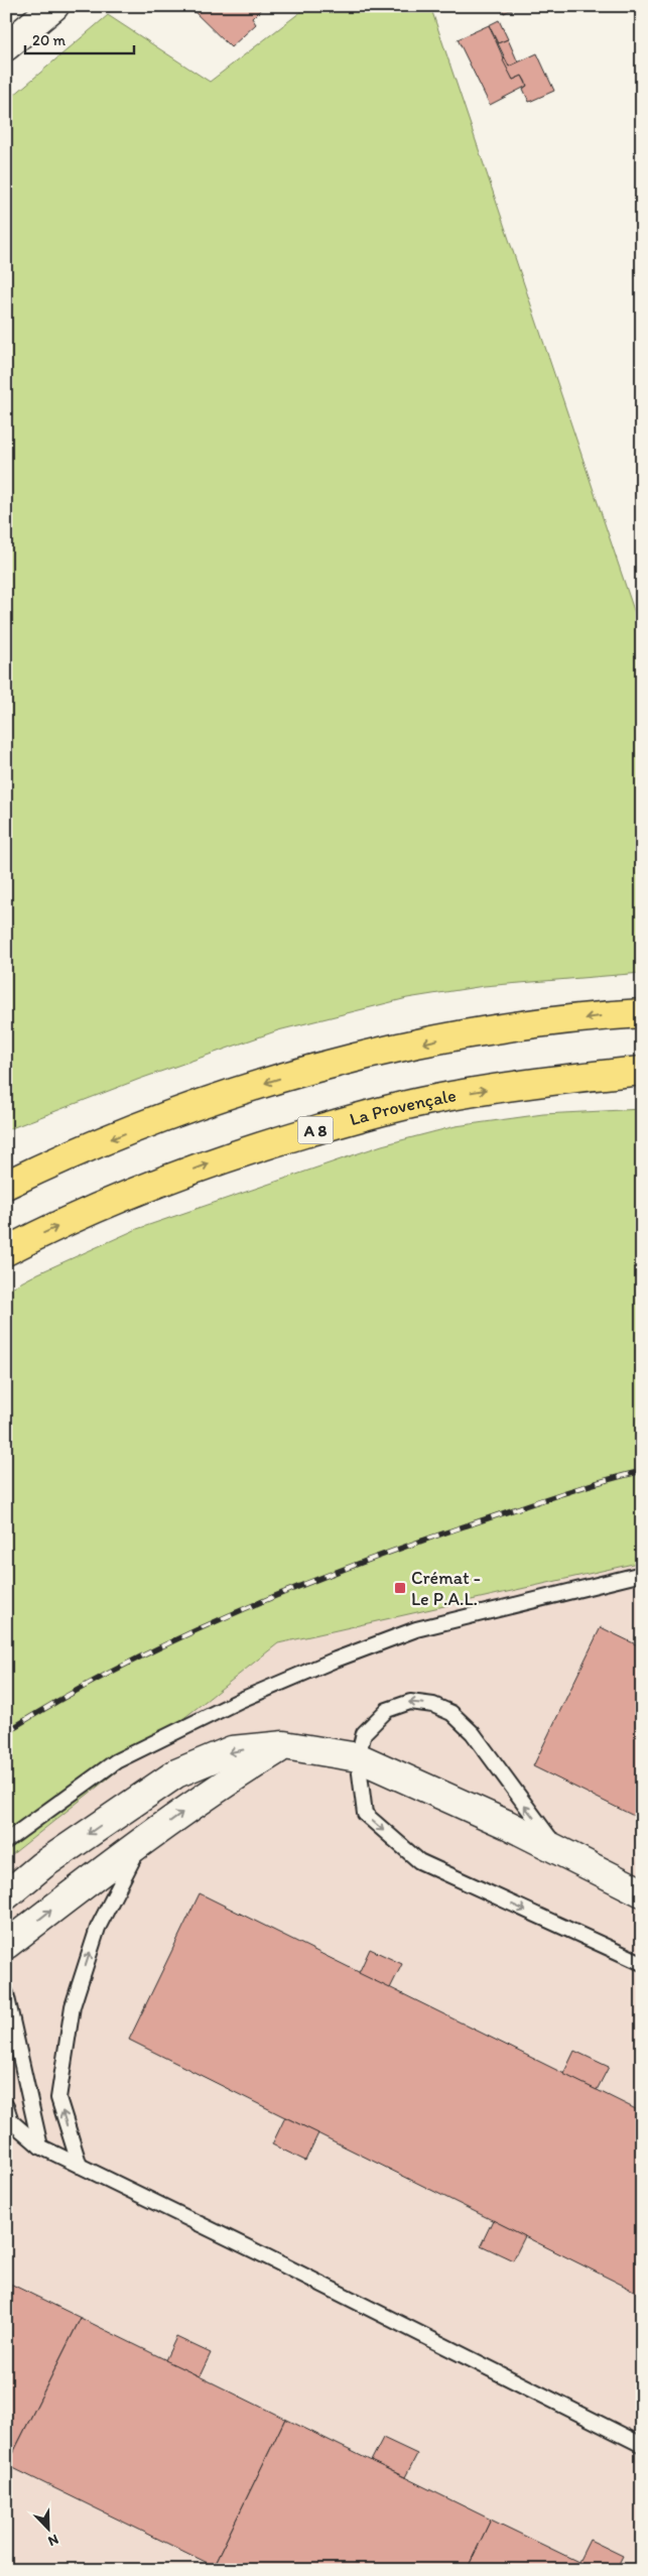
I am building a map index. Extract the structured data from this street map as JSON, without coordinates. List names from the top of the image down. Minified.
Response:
{"streets":{"highway":["La Provençale","A 8"]},"places":{"transit":["Crémat - Le P.A.L."]},"scale_bar":"20 m","north":"bottom right"}
